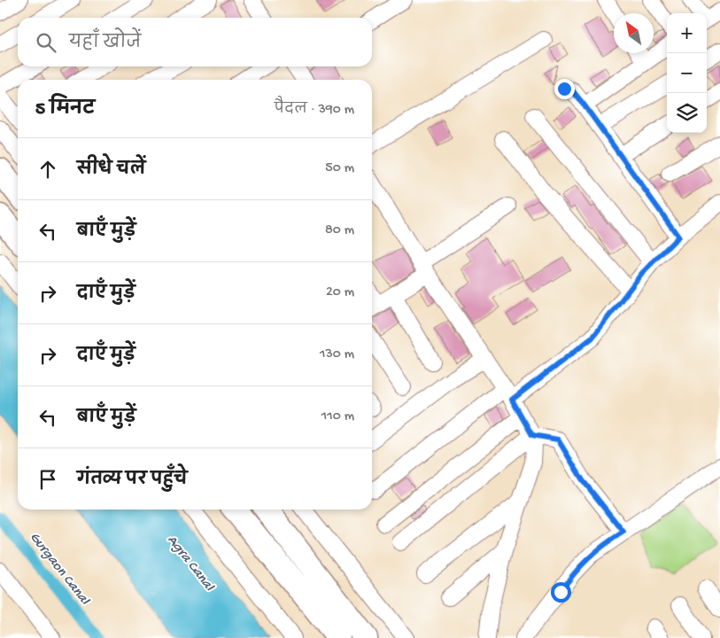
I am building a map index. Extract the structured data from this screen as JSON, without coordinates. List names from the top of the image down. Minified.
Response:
{"water":["Agra Canal","Gurgaon Canal"],"north":"top left","page":{"map_buttons":["+","−"],"search":"यहाँ खोजें","heading":["5 मिनट","पैदल · 390 m"],"list":[["सीधे चलें","50 m"],["बाएँ मुड़ें","80 m"],["दाएँ मुड़ें","20 m"],["दाएँ मुड़ें","130 m"],["बाएँ मुड़ें","110 m"],"गंतव्य पर पहुँचे"]}}
